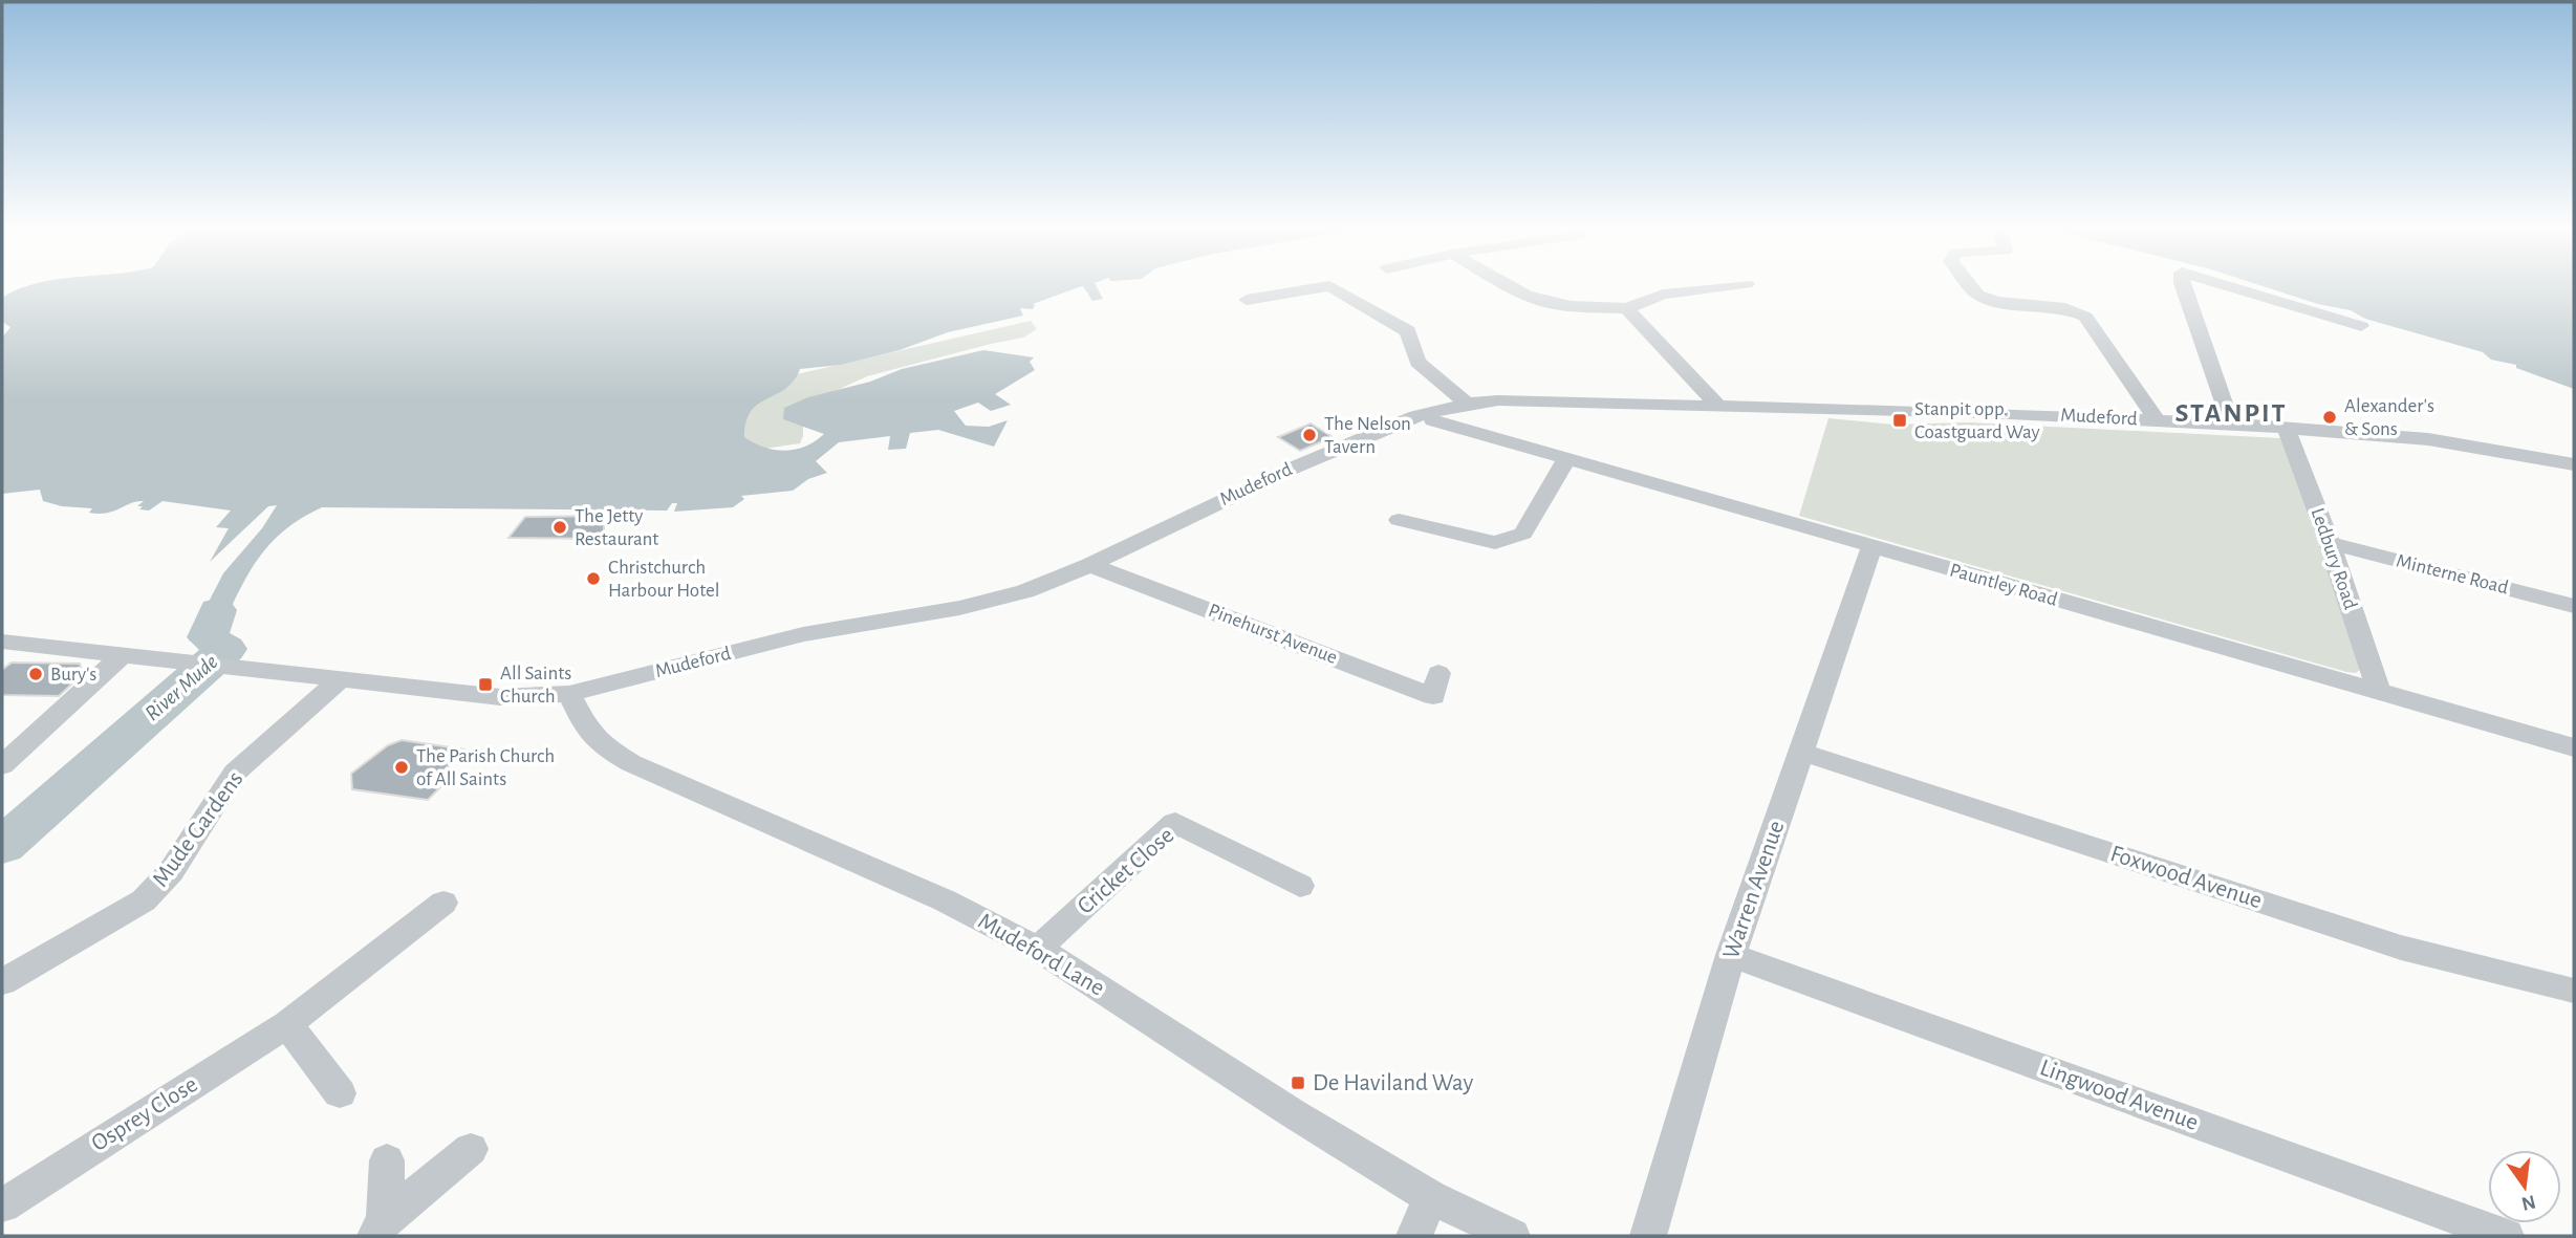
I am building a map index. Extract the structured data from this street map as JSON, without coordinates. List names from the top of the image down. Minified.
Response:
{"streets":{"street":["Mudeford","Ledbury Road","Minterne Road","Pauntley Road","Pinehurst Avenue","Mude Gardens","Cricket Close","Foxwood Avenue","Warren Avenue","Mudeford Lane","Lingwood Avenue","Osprey Close"]},"crossings":[["Mudeford","Ledbury Road"],["Mudeford","Pinehurst Avenue"],["Mudeford","Mude Gardens"],["Mudeford","Mudeford Lane"],["Ledbury Road","Minterne Road"],["Ledbury Road","Pauntley Road"],["Pauntley Road","Warren Avenue"],["Cricket Close","Mudeford Lane"],["Foxwood Avenue","Warren Avenue"],["Warren Avenue","Lingwood Avenue"]],"districts":["STANPIT"],"water":["River Mude"],"places":{"other":["Alexander's & Sons","The Nelson Tavern","The Jetty Restaurant","Christchurch Harbour Hotel","Bury's","The Parish Church of All Saints"],"transit":["Stanpit opp. Coastguard Way","All Saints Church","De Haviland Way"]},"north":"bottom"}
